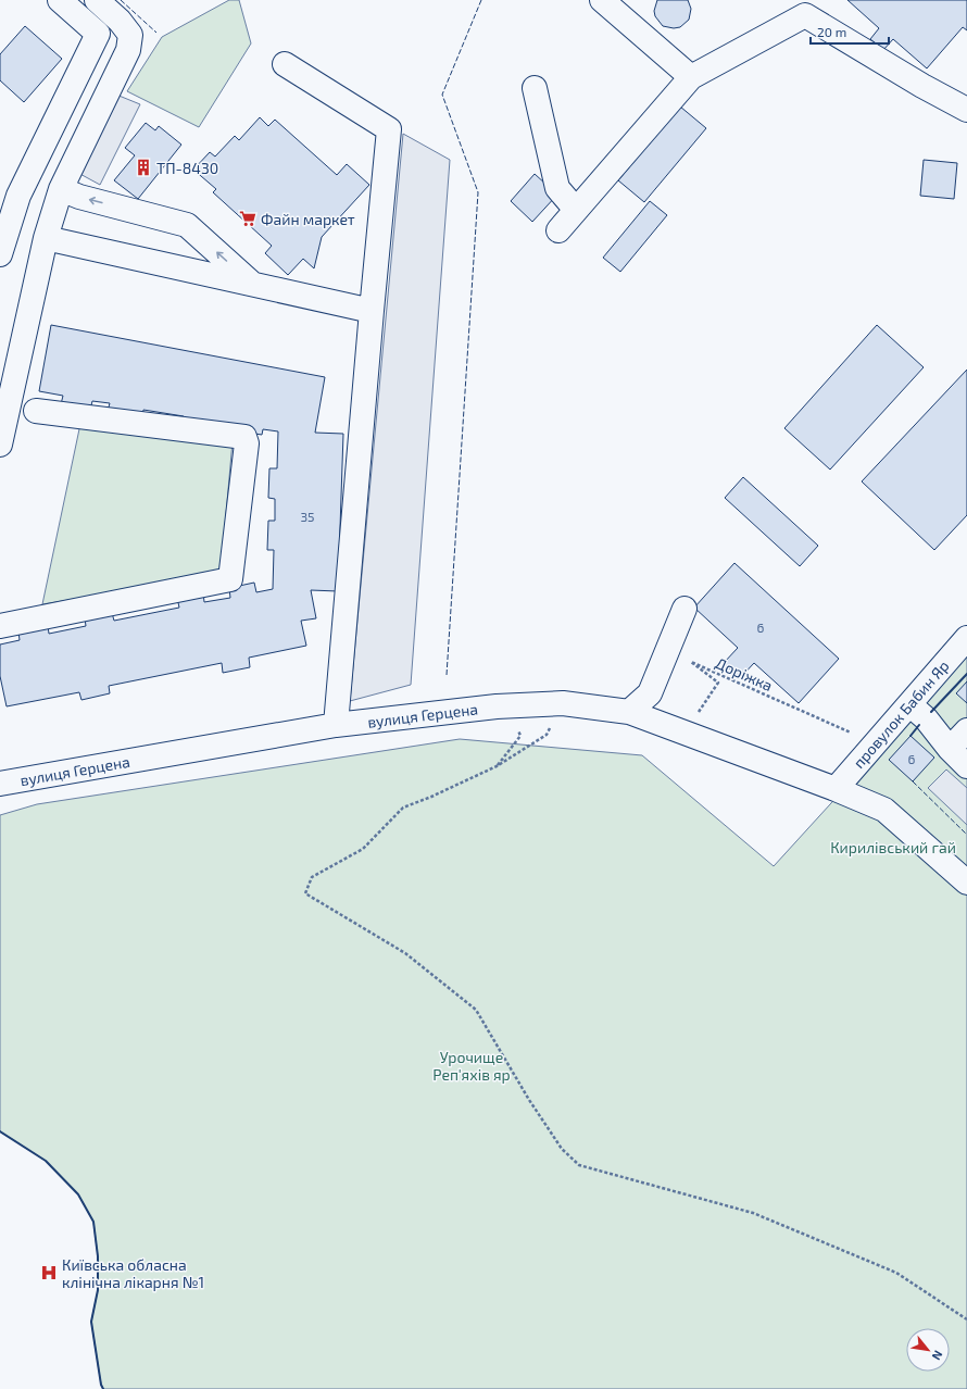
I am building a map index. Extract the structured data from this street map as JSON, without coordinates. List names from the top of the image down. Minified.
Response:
{"streets":{"street":["провулок Бабин Яр","вулиця Герцена"],"path":["Доріжка"]},"crossings":[["Доріжка","провулок Бабин Яр"],["Доріжка","вулиця Герцена"],["провулок Бабин Яр","вулиця Герцена"]],"parks":["Кирилівський гай","Урочище Реп'яхів яр"],"places":{"building":["ТП-8430"],"supermarket":["Файн маркет"],"hospital":["Київська обласна клінічна лікарня №1"]},"house_numbers":["35","6","6"],"scale_bar":"20 m","north":"bottom right"}
